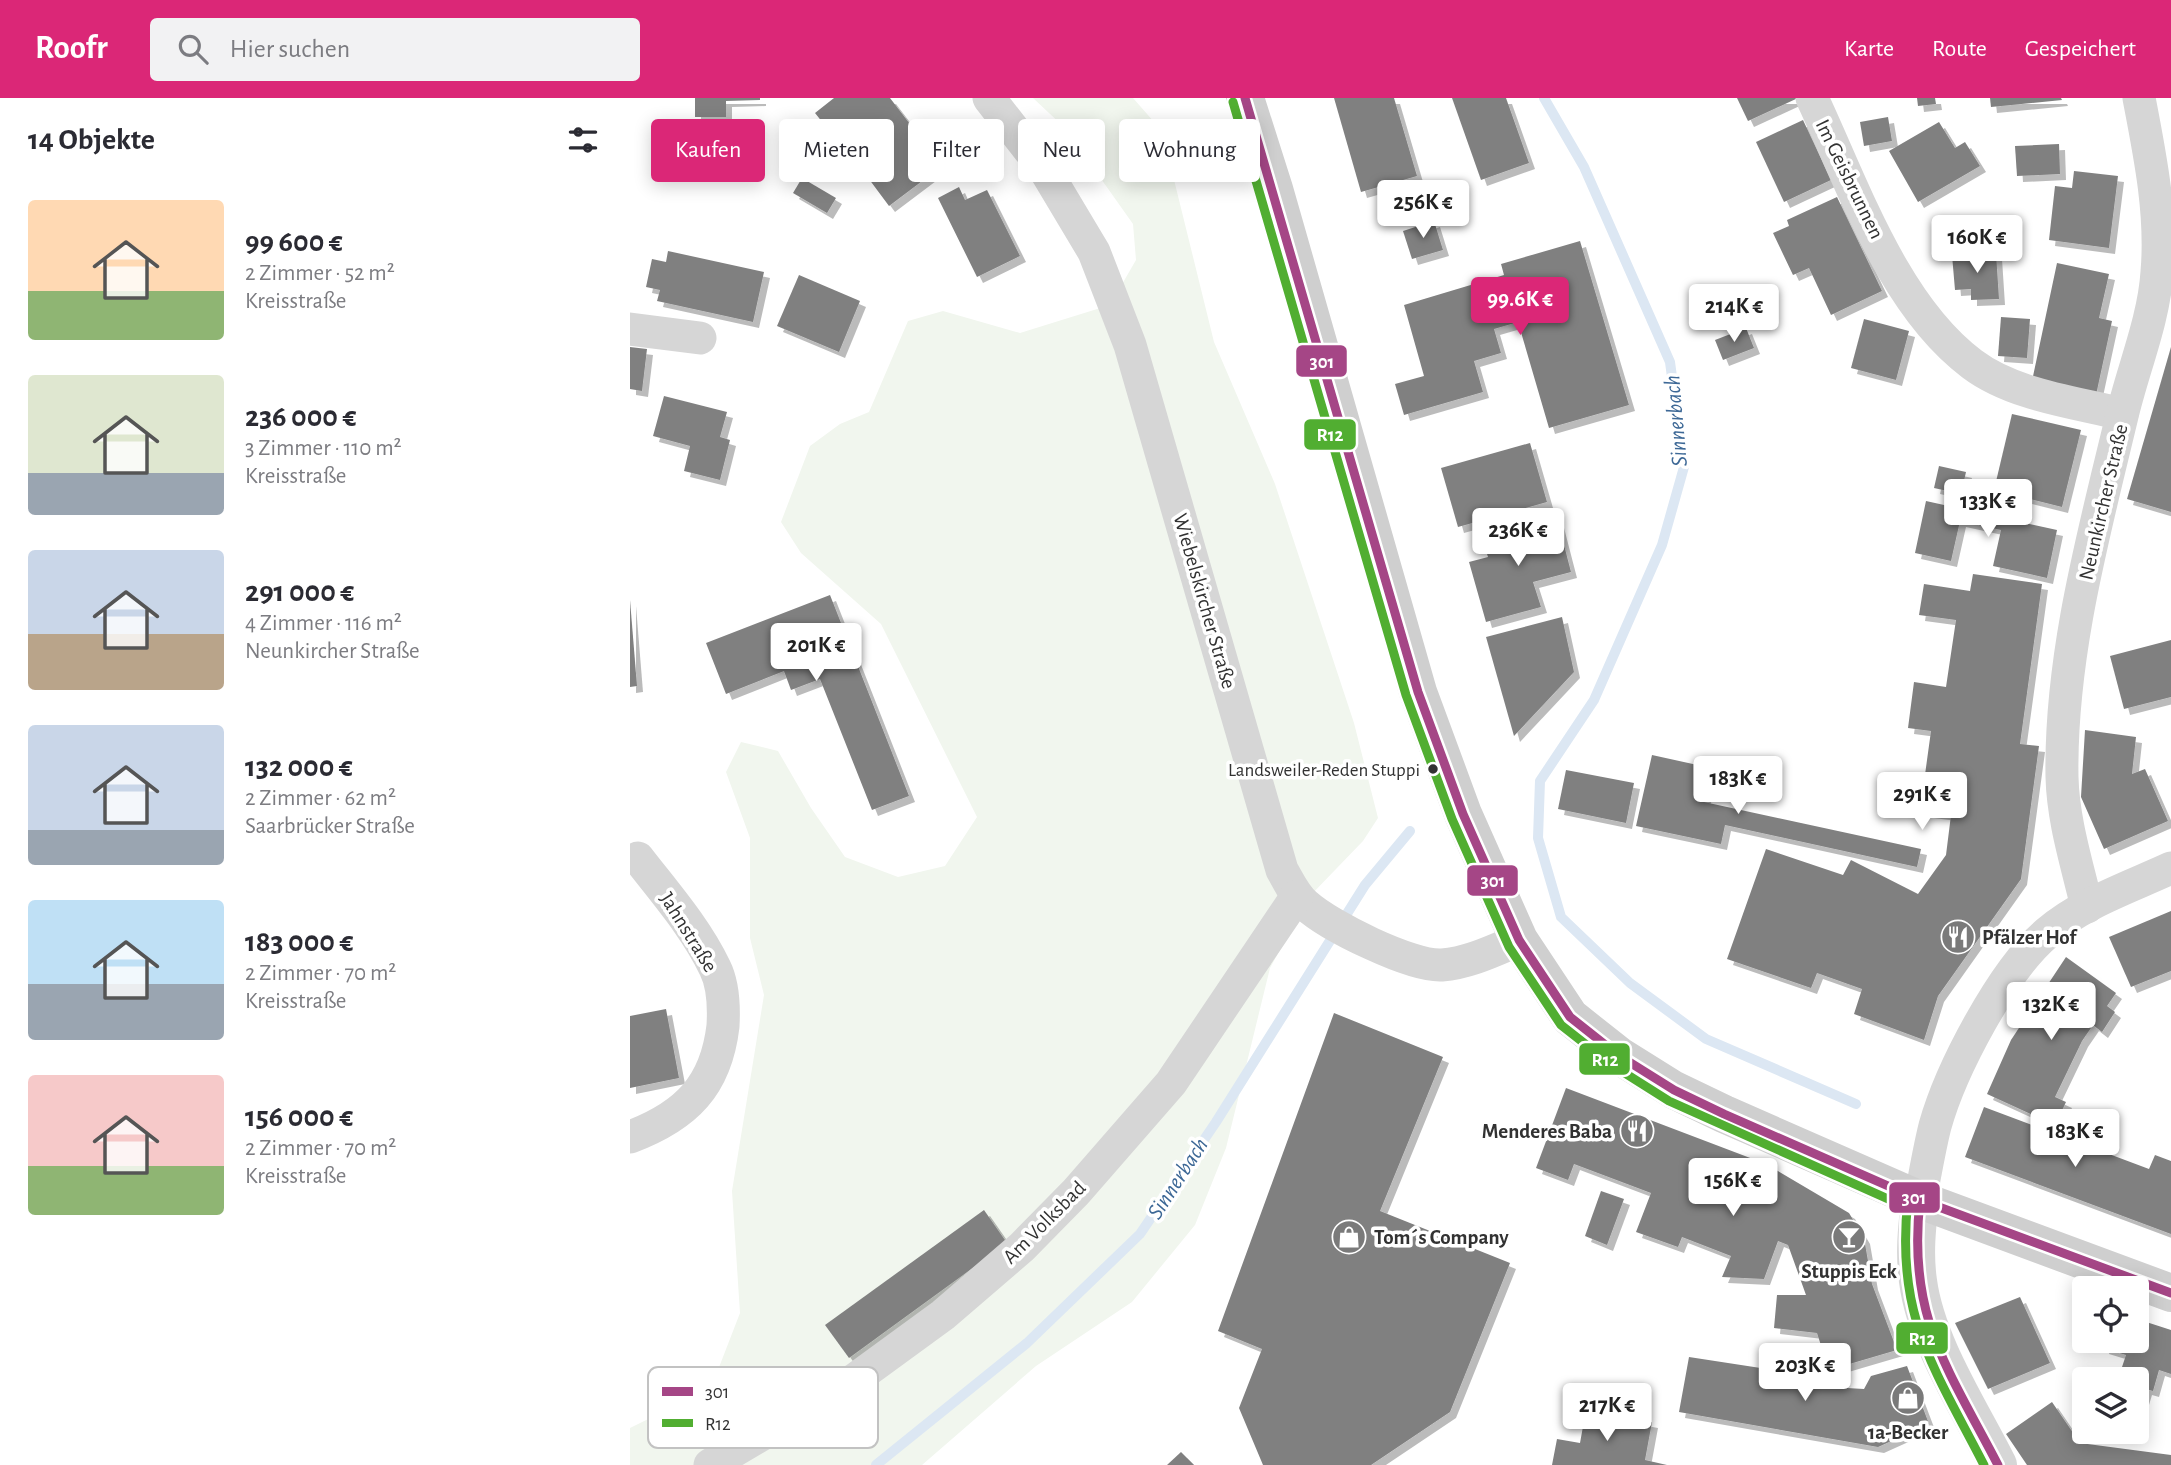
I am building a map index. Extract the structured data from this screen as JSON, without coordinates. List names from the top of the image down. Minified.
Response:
{"streets":{"street":["Im Geisbrunnen","Neunkircher Straße","Wiebelskircher Straße","Jahnstraße","Am Volksbad"]},"crossings":[["Im Geisbrunnen","Neunkircher Straße"],["Wiebelskircher Straße","Am Volksbad"]],"water":["Sinnerbach"],"places":{"other":["Landsweiler-Reden Stuppi"],"restaurant":["Pfälzer Hof","Menderes Baba"],"shop":["Tom´s Company","1a-Becker"],"bar":["Stuppis Eck"]},"lines":["transit line 301","transit line R12"],"legend":["301","R12"],"page":{"header":"Roofr","search":"Hier suchen","nav":["Karte","Route","Gespeichert"],"heading":"14 Objekte","chip":["Kaufen","Mieten","Filter","Neu","Wohnung"],"price":["256K €","160K €","99.6K €","214K €","133K €","236K €","201K €","183K €","291K €","132K €","183K €","156K €","203K €","217K €"],"list":[{"name":"99 600 €","note":"2 Zimmer · 52 m² · Kreisstraße"},{"name":"236 000 €","note":"3 Zimmer · 110 m² · Kreisstraße"},{"name":"291 000 €","note":"4 Zimmer · 116 m² · Neunkircher Straße"},{"name":"132 000 €","note":"2 Zimmer · 62 m² · Saarbrücker Straße"},{"name":"183 000 €","note":"2 Zimmer · 70 m² · Kreisstraße"},{"name":"156 000 €","note":"2 Zimmer · 70 m² · Kreisstraße"}]}}
